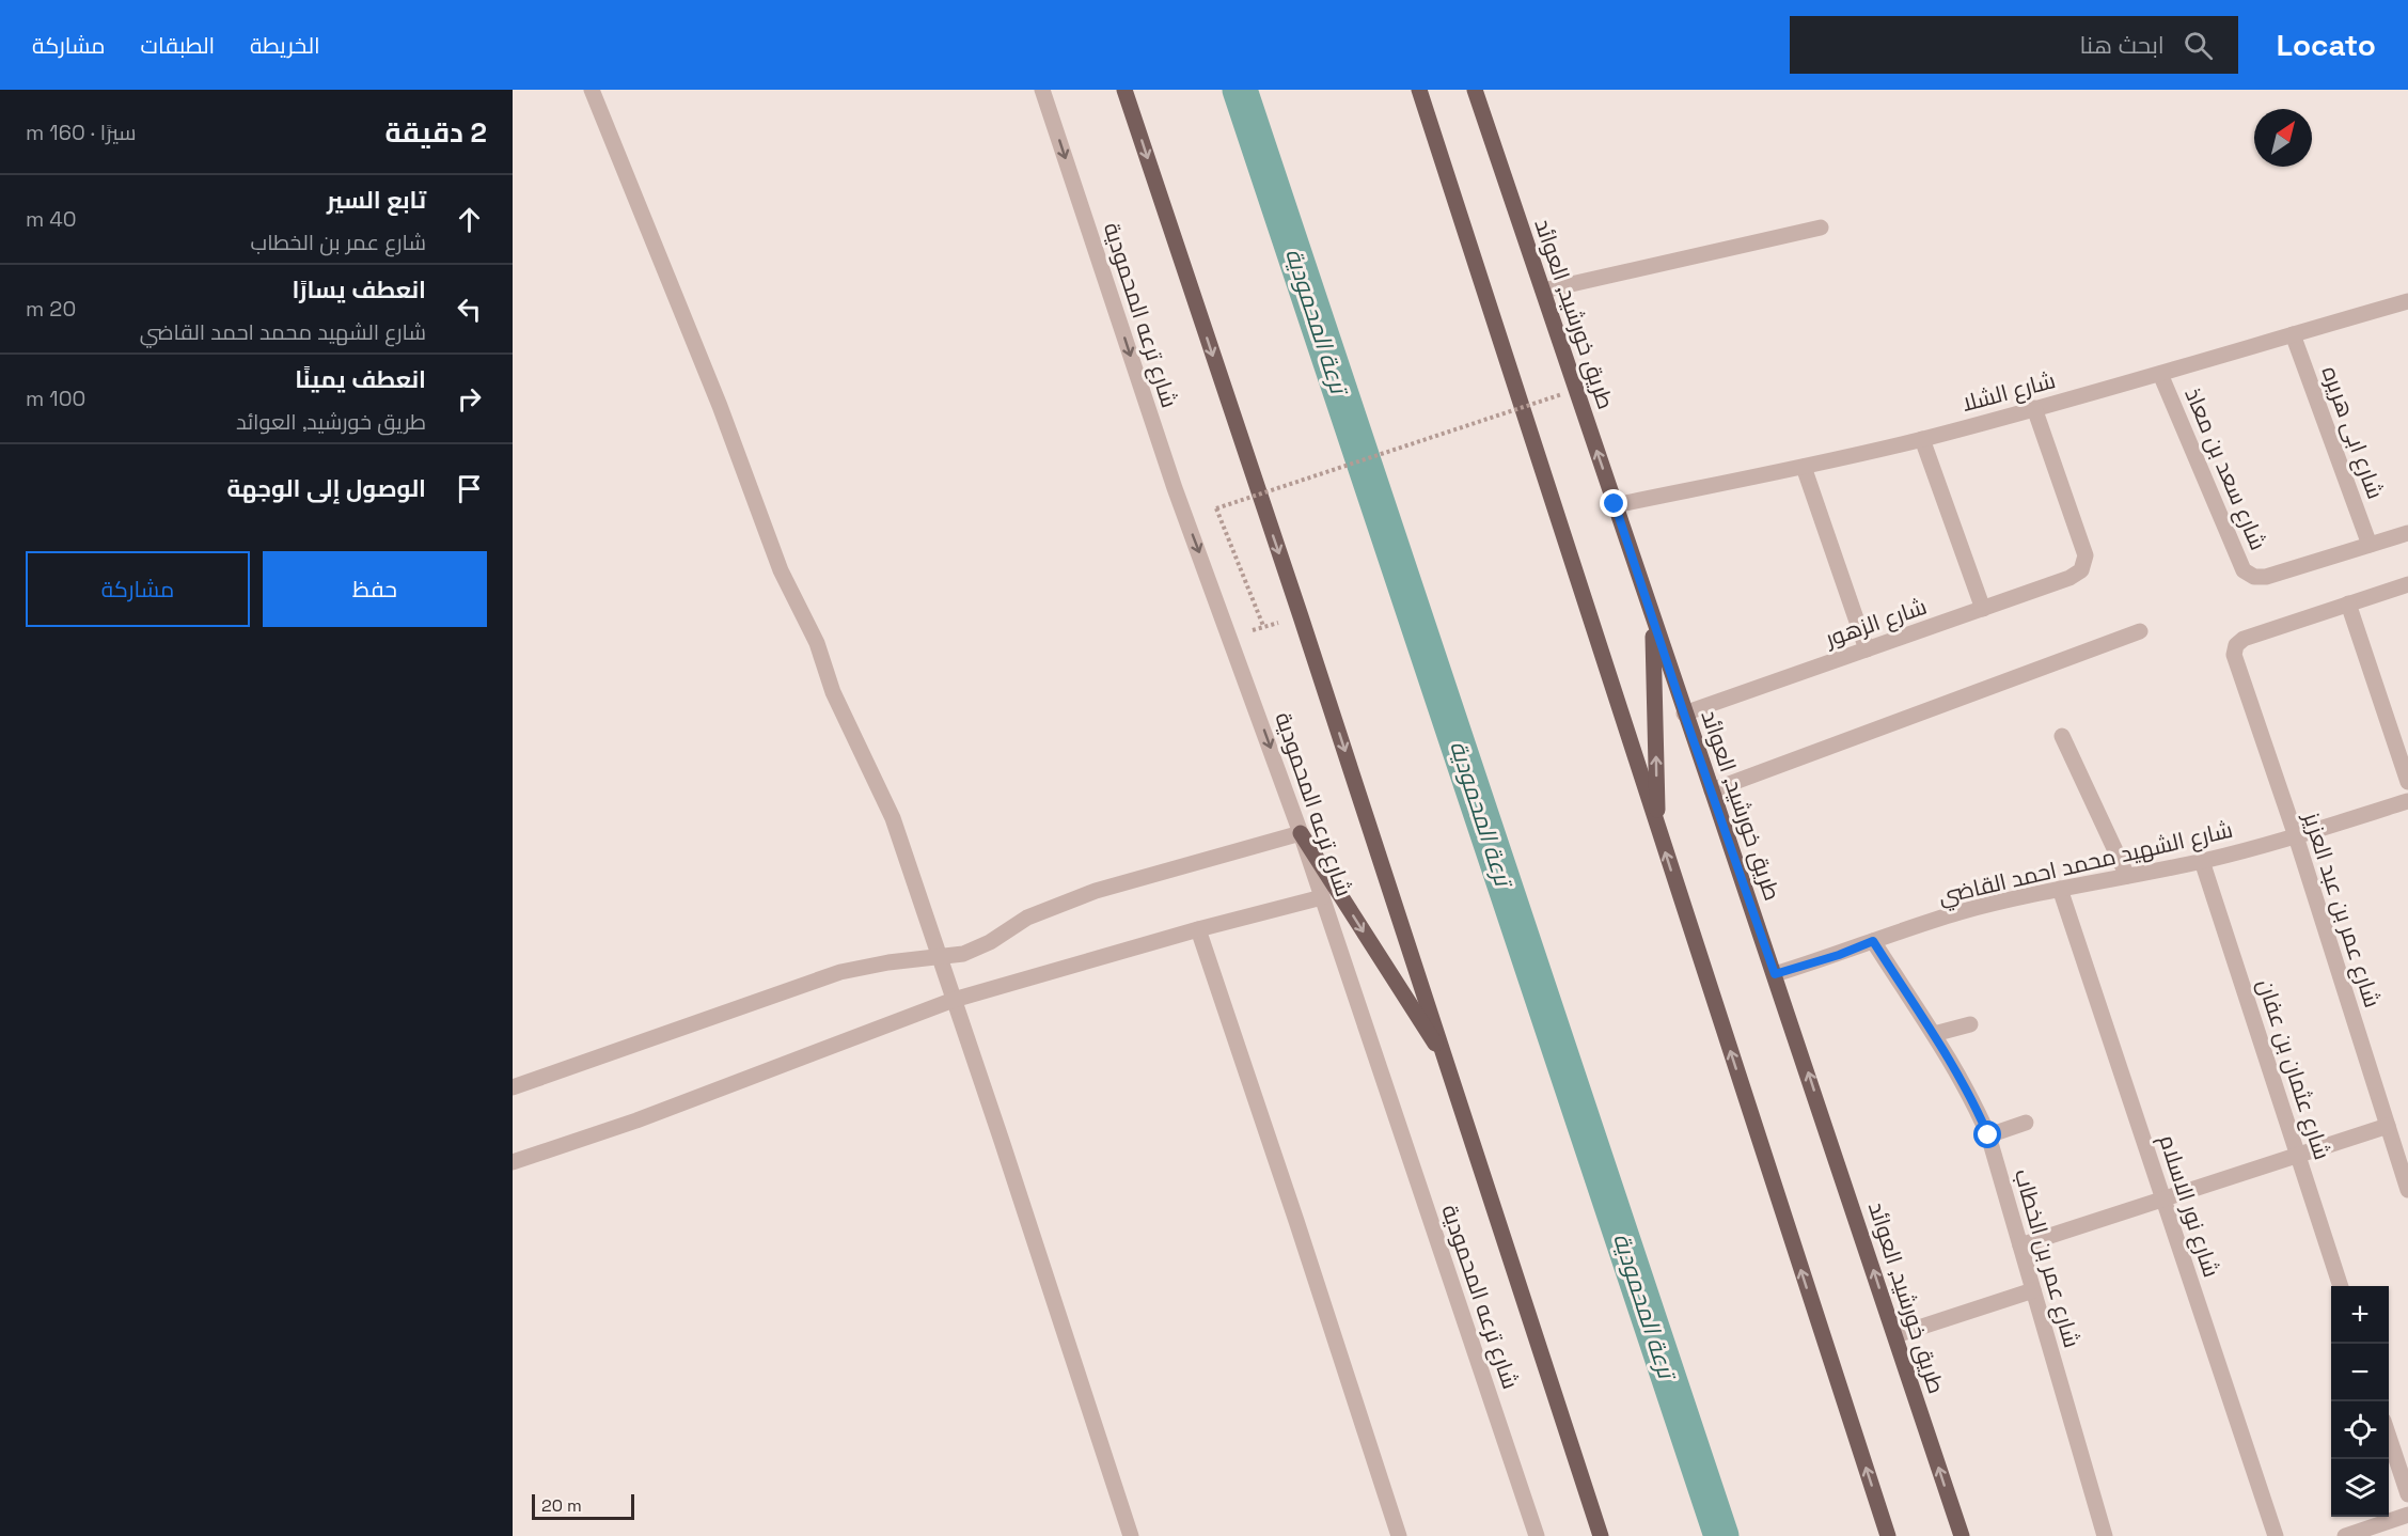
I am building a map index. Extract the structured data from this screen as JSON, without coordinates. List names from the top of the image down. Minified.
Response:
{"streets":{"main road":["طريق خورشيد, العوائد"],"street":["شارع ترعه المحمودية","شارع الشلا","شارع ابى هريره","شارع سعد بن معاذ","شارع الزهور","شارع الشهيد محمد احمد القاضي","شارع عمر بن عبد العزيز","شارع عثمان بن عفان","شارع نور الاسلام","شارع عمر بن الخطاب"]},"crossings":[["طريق خورشيد, العوائد","شارع الشلا"],["طريق خورشيد, العوائد","شارع الزهور"],["طريق خورشيد, العوائد","شارع الشهيد محمد احمد القاضي"],["شارع الشلا","شارع ابى هريره"],["شارع الشلا","شارع سعد بن معاذ"],["شارع الشلا","شارع الزهور"],["شارع ابى هريره","شارع سعد بن معاذ"],["شارع الشهيد محمد احمد القاضي","شارع عمر بن عبد العزيز"],["شارع الشهيد محمد احمد القاضي","شارع عثمان بن عفان"],["شارع الشهيد محمد احمد القاضي","شارع نور الاسلام"],["شارع الشهيد محمد احمد القاضي","شارع عمر بن الخطاب"]],"one_way":["شارع ترعه المحمودية"],"water":["ترعة المحمودية"],"scale_bar":"20 m","north":"top right","page":{"header":"Locato","search":"ابحث هنا","nav":["الخريطة","الطبقات","مشاركة"],"heading":["2 دقيقة","سيرًا · 160 m"],"list":[["تابع السير","شارع عمر بن الخطاب","40 m"],["انعطف يسارًا","شارع الشهيد محمد احمد القاضي","20 m"],["انعطف يمينًا","طريق خورشيد, العوائد","100 m"],"الوصول إلى الوجهة"],"buttons":["حفظ","مشاركة"],"map_buttons":["+","−"],"scale":"20 m"}}
